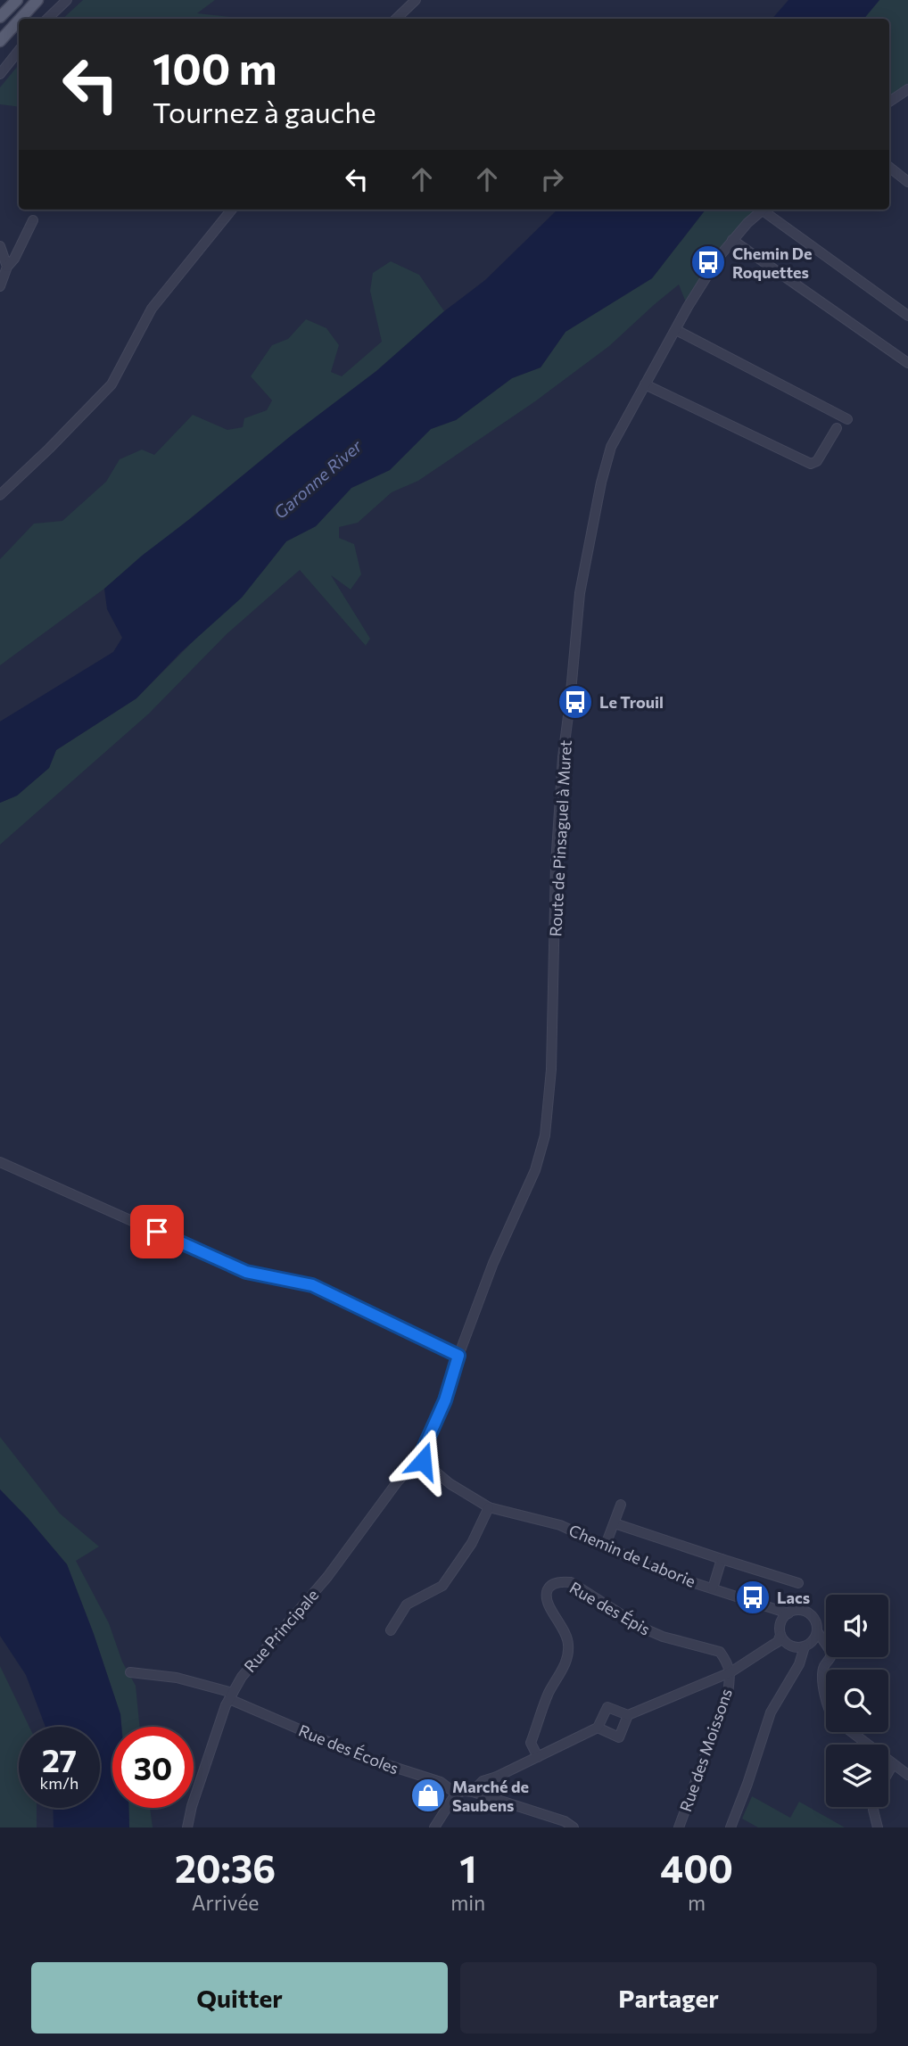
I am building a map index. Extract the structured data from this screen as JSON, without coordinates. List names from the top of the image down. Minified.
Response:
{"streets":{"street":["Route de Pinsaguel à Muret","Chemin de Laborie","Rue des Épis","Rue Principale","Rue des Écoles","Rue des Moissons"]},"crossings":[["Chemin de Laborie","Rue Principale"],["Rue des Épis","Rue des Moissons"],["Rue Principale","Rue des Écoles"]],"water":["Garonne River"],"places":{"bus stop":["Chemin De Roquettes","Le Trouil","Lacs"],"shop":["Marché de Saubens"]},"page":{"turn":["100 m","Tournez à gauche"],"speed":"27 km/h","limit":"30","eta":["20:36","Arrivée","1","min","400","m"],"buttons":["Quitter","Partager"]}}
